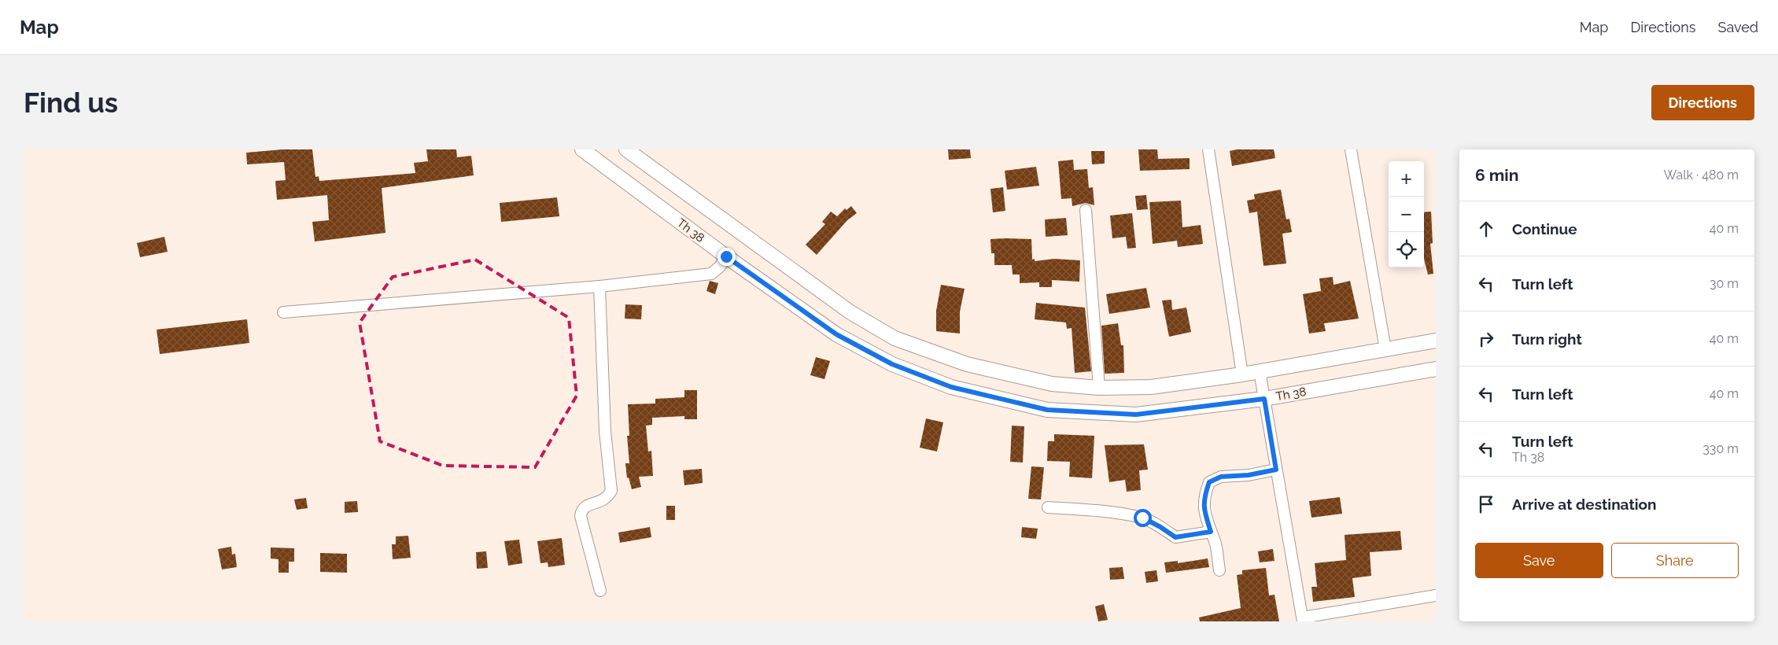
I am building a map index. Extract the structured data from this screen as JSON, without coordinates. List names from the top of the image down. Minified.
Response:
{"streets":{"street":["Th 38"]},"page":{"header":"Map","nav":["Map","Directions","Saved"],"buttons":["Directions",["Save","Share"]],"title":"Find us","heading":["6 min","Walk · 480 m"],"map_buttons":["+","−"],"list":[["Continue","40 m"],["Turn left","30 m"],["Turn right","40 m"],["Turn left","40 m"],["Turn left","Th 38","330 m"],"Arrive at destination"]}}
